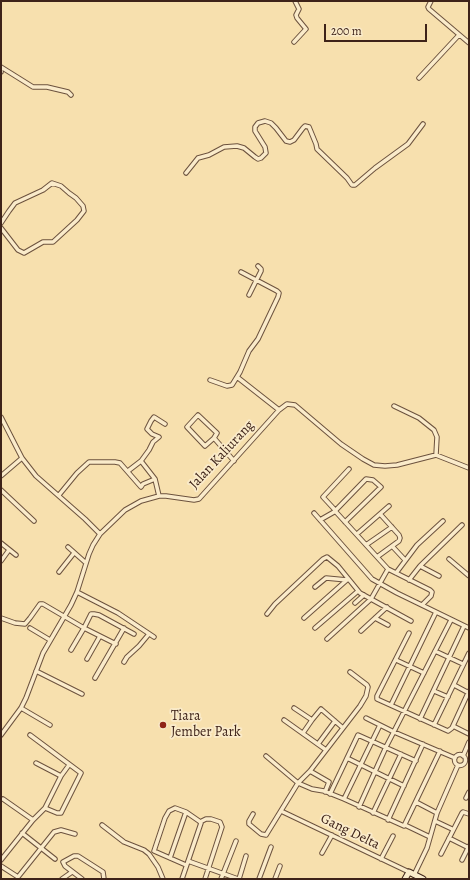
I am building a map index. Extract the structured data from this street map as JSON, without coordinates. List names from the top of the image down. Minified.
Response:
{"streets":{"street":["Jalan Kaliurang","Gang Delta"]},"places":["Tiara Jember Park"],"scale_bar":"200 m"}
